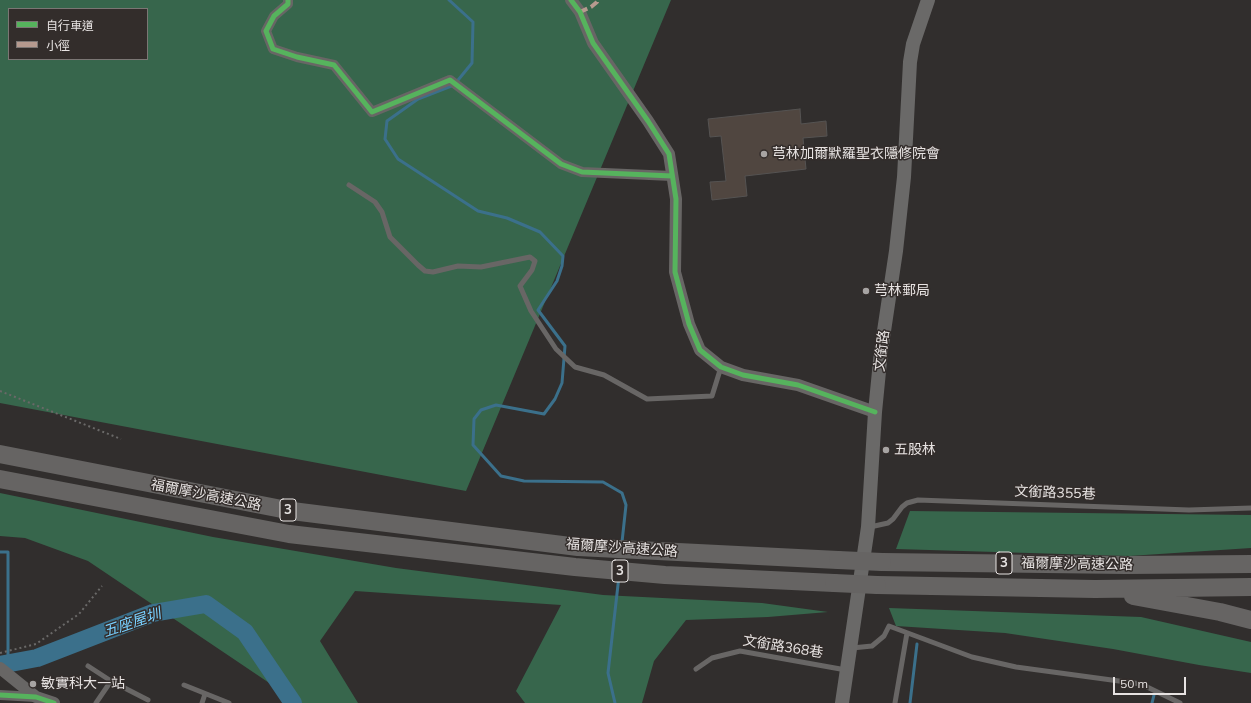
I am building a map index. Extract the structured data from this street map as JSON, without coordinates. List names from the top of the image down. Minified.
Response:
{"streets":{"highway":["福爾摩沙高速公路","3"],"main road":["文銜路"],"lane":["文銜路355巷","文銜路368巷"]},"crossings":[["文銜路","文銜路355巷"],["文銜路","文銜路368巷"]],"water":["五座屋圳"],"places":["芎林加爾默羅聖衣隱修院會","芎林郵局","五股林","敏實科大一站"],"legend":["自行車道","小徑"],"scale_bar":"50 m"}
